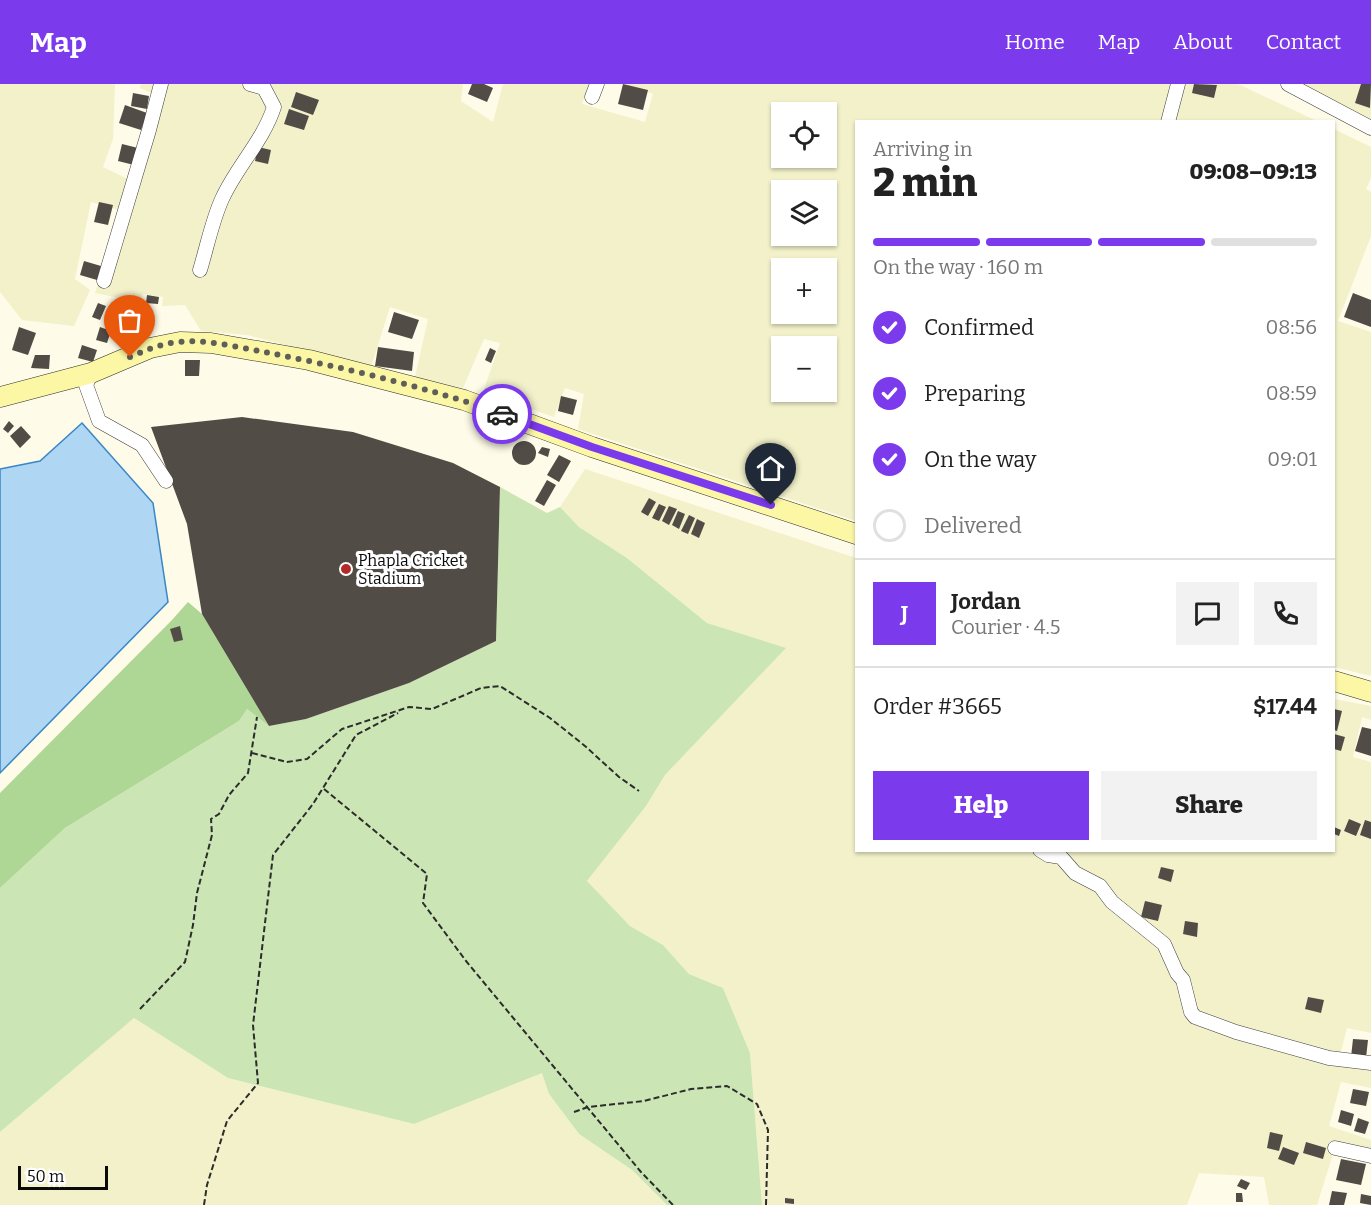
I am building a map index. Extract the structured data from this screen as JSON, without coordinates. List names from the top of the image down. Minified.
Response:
{"places":["Phapla Cricket Stadium"],"scale_bar":"50 m","page":{"header":"Map","nav":["Home","Map","About","Contact"],"map_buttons":["+","−"],"heading":["2 min","Arriving in","09:08–09:13"],"panel":["Jordan","Courier · 4.5","Order #3665","$17.44"],"bar":"On the way · 160 m","list":[["Confirmed","08:56"],["Preparing","08:59"],["On the way","09:01"],"Delivered"],"round":"J","buttons":["Help","Share"],"scale":"50 m"}}
